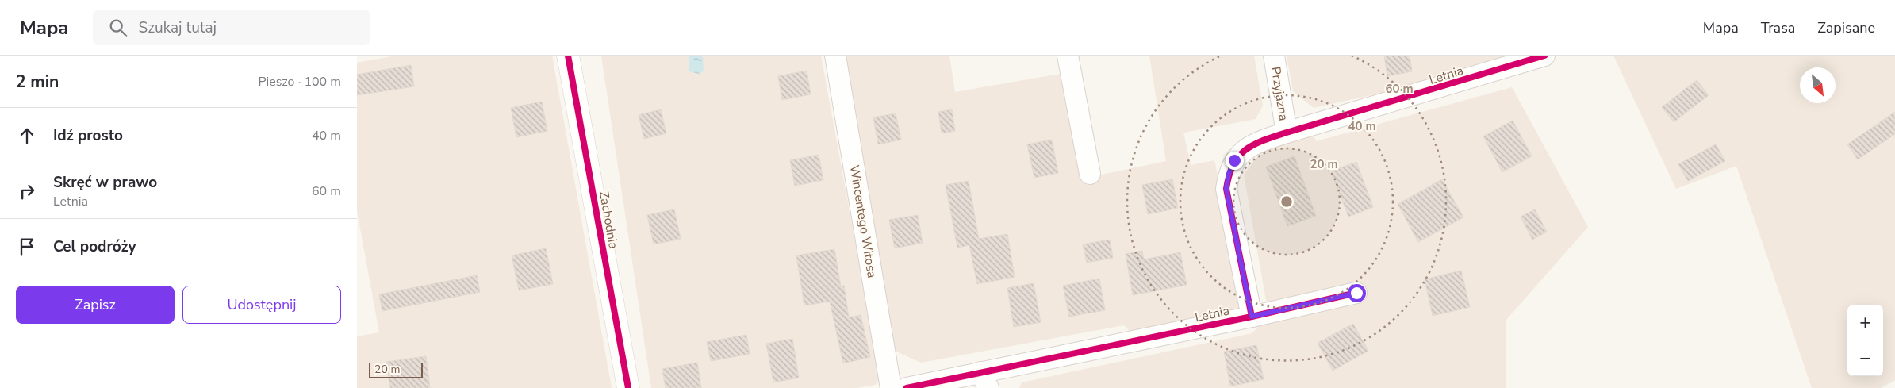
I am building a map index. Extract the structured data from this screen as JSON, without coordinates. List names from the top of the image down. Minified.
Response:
{"streets":{"street":["Letnia","Przyjazna","Zachodnia","Wincentego Witosa"]},"crossings":[["Letnia","Przyjazna"]],"scale_bar":"20 m","north":"bottom right","page":{"header":"Mapa","search":"Szukaj tutaj","nav":["Mapa","Trasa","Zapisane"],"heading":["2 min","Pieszo · 100 m"],"list":[["Idź prosto","40 m"],["Skręć w prawo","Letnia","60 m"],"Cel podróży"],"buttons":["Zapisz","Udostępnij"],"map_buttons":["+","−"],"scale":"20 m"},"rings":["60 m","40 m","20 m"]}
